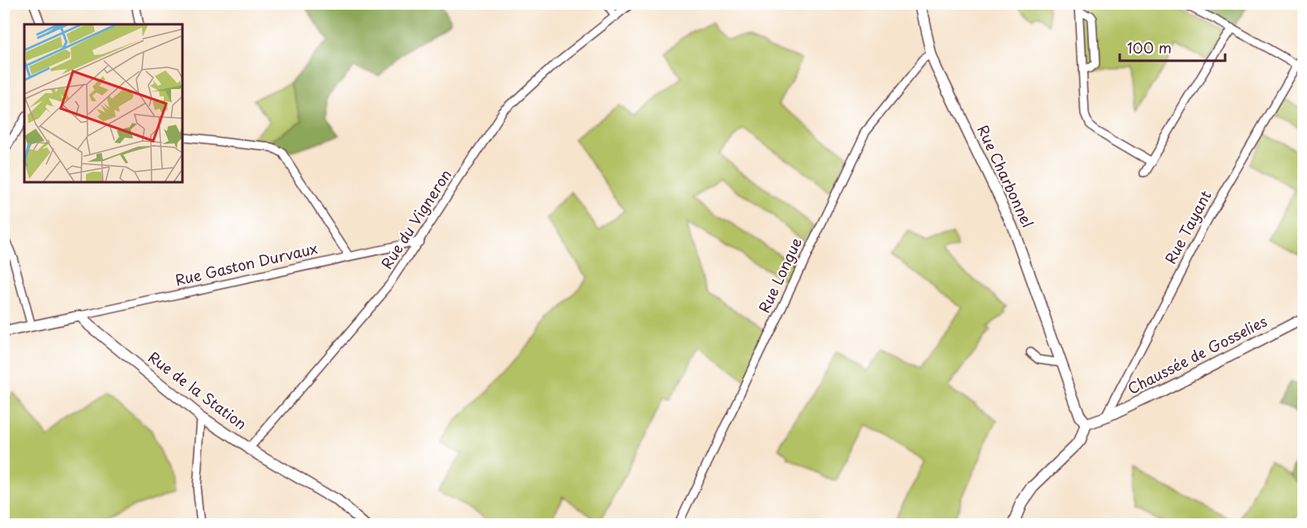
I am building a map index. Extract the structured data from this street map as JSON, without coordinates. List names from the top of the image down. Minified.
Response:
{"streets":{"street":["Rue Charbonnel","Rue du Vigneron","Rue Tayant","Rue Gaston Durvaux","Rue Longue","Chaussée de Gosselies","Rue de la Station"]},"crossings":[["Rue Charbonnel","Rue Longue"],["Rue Charbonnel","Chaussée de Gosselies"],["Rue du Vigneron","Rue Gaston Durvaux"],["Rue du Vigneron","Rue de la Station"],["Rue Tayant","Chaussée de Gosselies"],["Rue Gaston Durvaux","Rue de la Station"]],"scale_bar":"100 m"}
